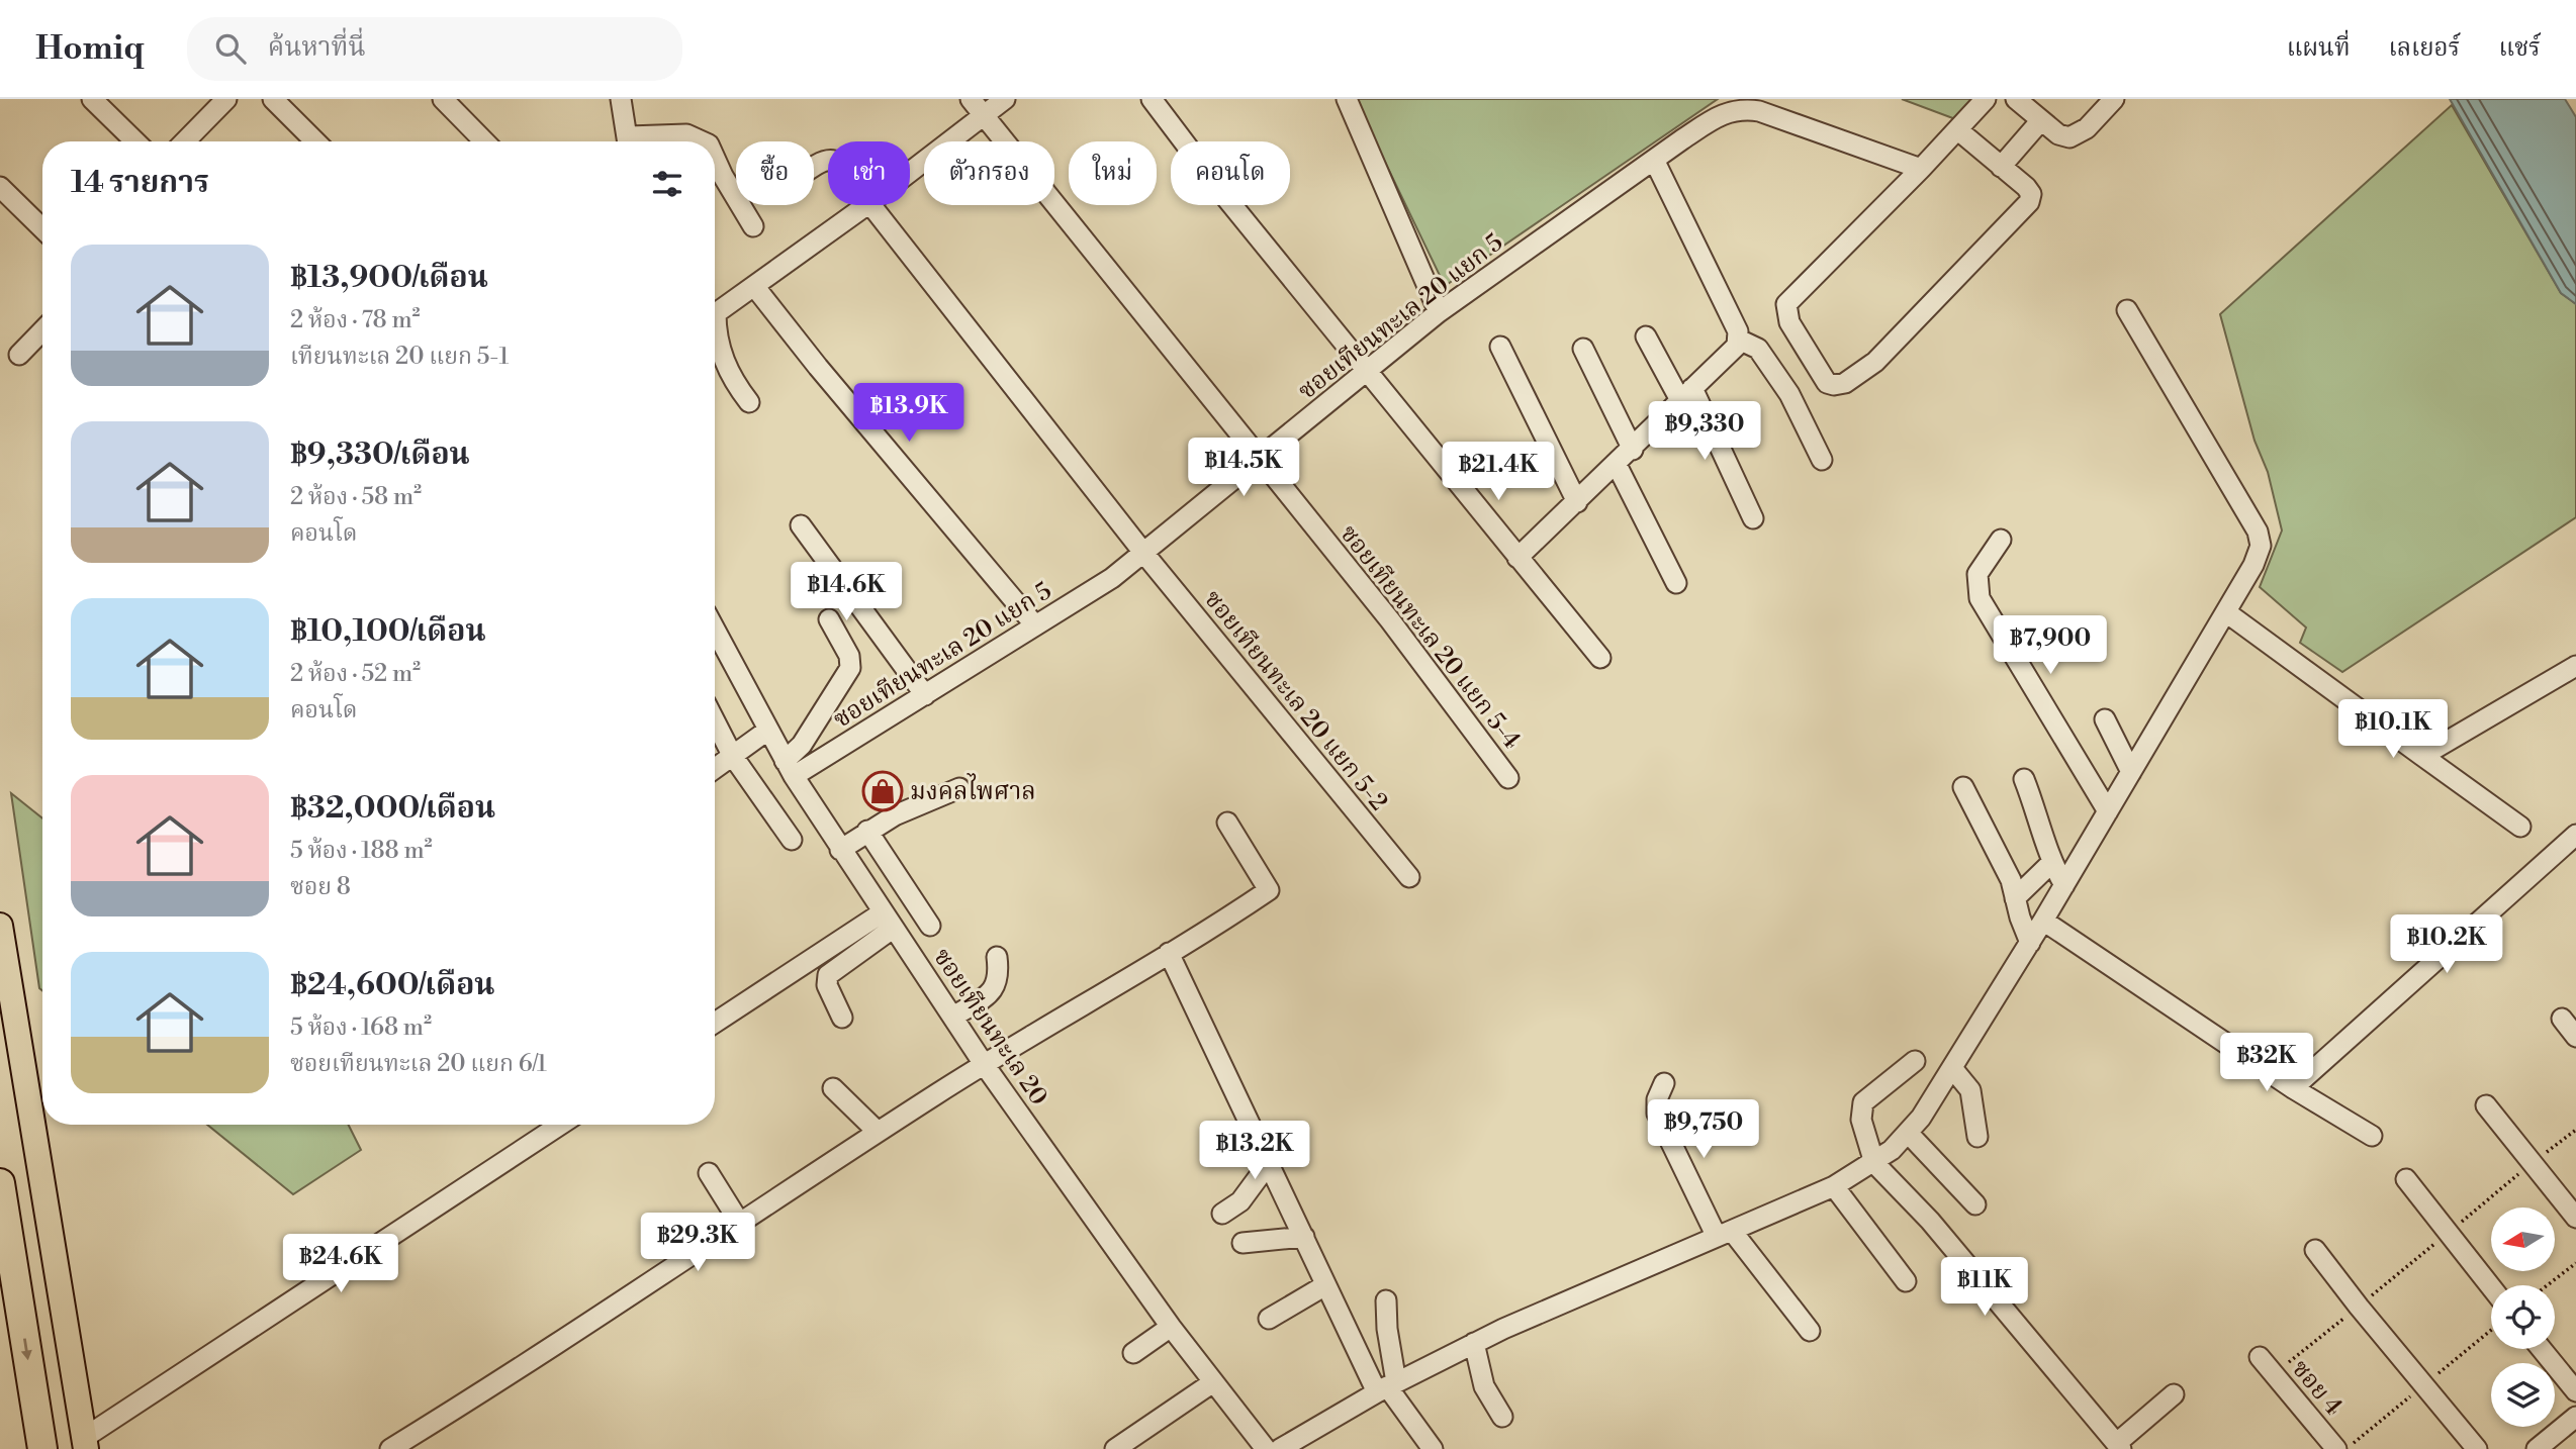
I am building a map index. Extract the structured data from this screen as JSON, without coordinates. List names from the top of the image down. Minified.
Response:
{"streets":{"street":["ซอยเทียนทะเล 20 แยก 5","ซอยเทียนทะเล 20 แยก 5-4","ซอยเทียนทะเล 20 แยก 5-2","ซอยเทียนทะเล 20","ซอย 4"]},"crossings":[["ซอยเทียนทะเล 20 แยก 5","ซอยเทียนทะเล 20 แยก 5-4"],["ซอยเทียนทะเล 20 แยก 5","ซอยเทียนทะเล 20 แยก 5-2"],["ซอยเทียนทะเล 20 แยก 5","ซอยเทียนทะเล 20"]],"places":{"shop":["มงคลไพศาล"]},"north":"left","page":{"header":"Homiq","search":"ค้นหาที่นี่","nav":["แผนที่","เลเยอร์","แชร์"],"chip":["ซื้อ","เช่า","ตัวกรอง","ใหม่","คอนโด"],"heading":"14 รายการ","list":[{"name":"฿13,900/เดือน","note":"2 ห้อง · 78 m² · เทียนทะเล 20 แยก 5-1"},{"name":"฿9,330/เดือน","note":"2 ห้อง · 58 m² · คอนโด"},{"name":"฿10,100/เดือน","note":"2 ห้อง · 52 m² · คอนโด"},{"name":"฿32,000/เดือน","note":"5 ห้อง · 188 m² · ซอย 8"},{"name":"฿24,600/เดือน","note":"5 ห้อง · 168 m² · ซอยเทียนทะเล 20 แยก 6/1"}],"price":["฿13.9K","฿9,330","฿14.5K","฿21.4K","฿14.6K","฿7,900","฿10.1K","฿10.2K","฿32K","฿9,750","฿13.2K","฿29.3K","฿24.6K","฿11K"]}}
